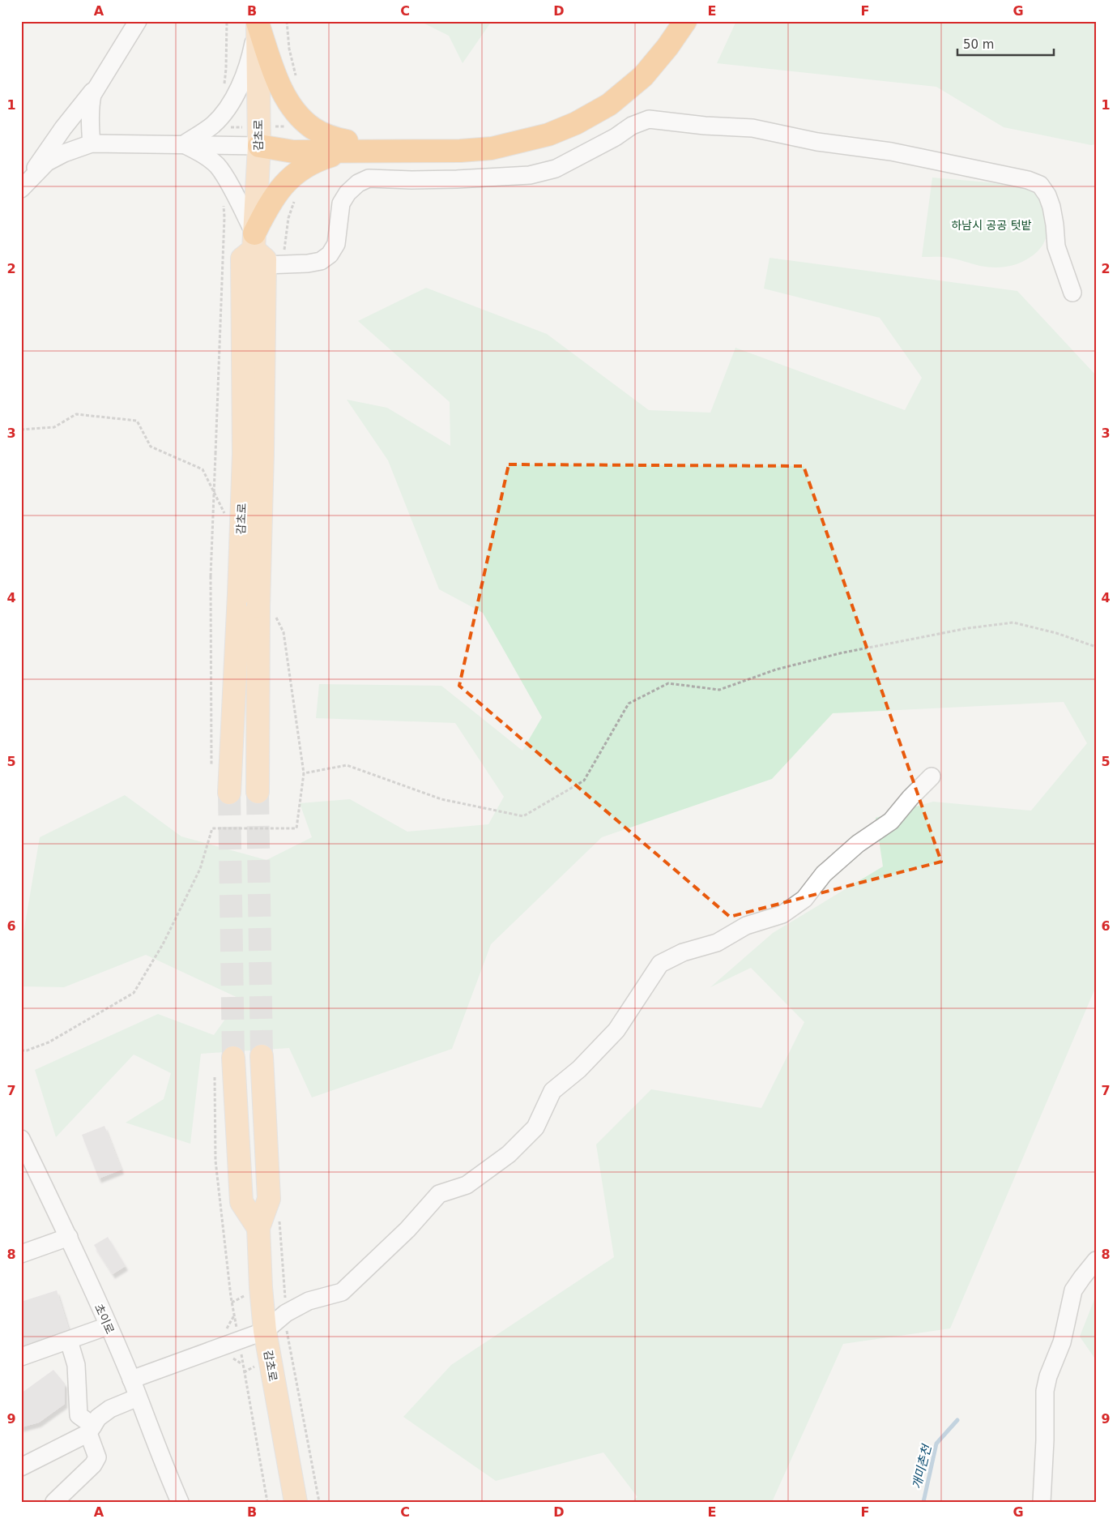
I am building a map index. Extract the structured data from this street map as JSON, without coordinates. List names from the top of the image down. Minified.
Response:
{"streets":{"main road":["감초로"],"street":["초이로"]},"water":["개미촌천"],"parks":["하남시 공공 텃밭"],"scale_bar":"50 m","grid":{"columns":["A","B","C","D","E","F","G"],"rows":["1","2","3","4","5","6","7","8","9"]}}
